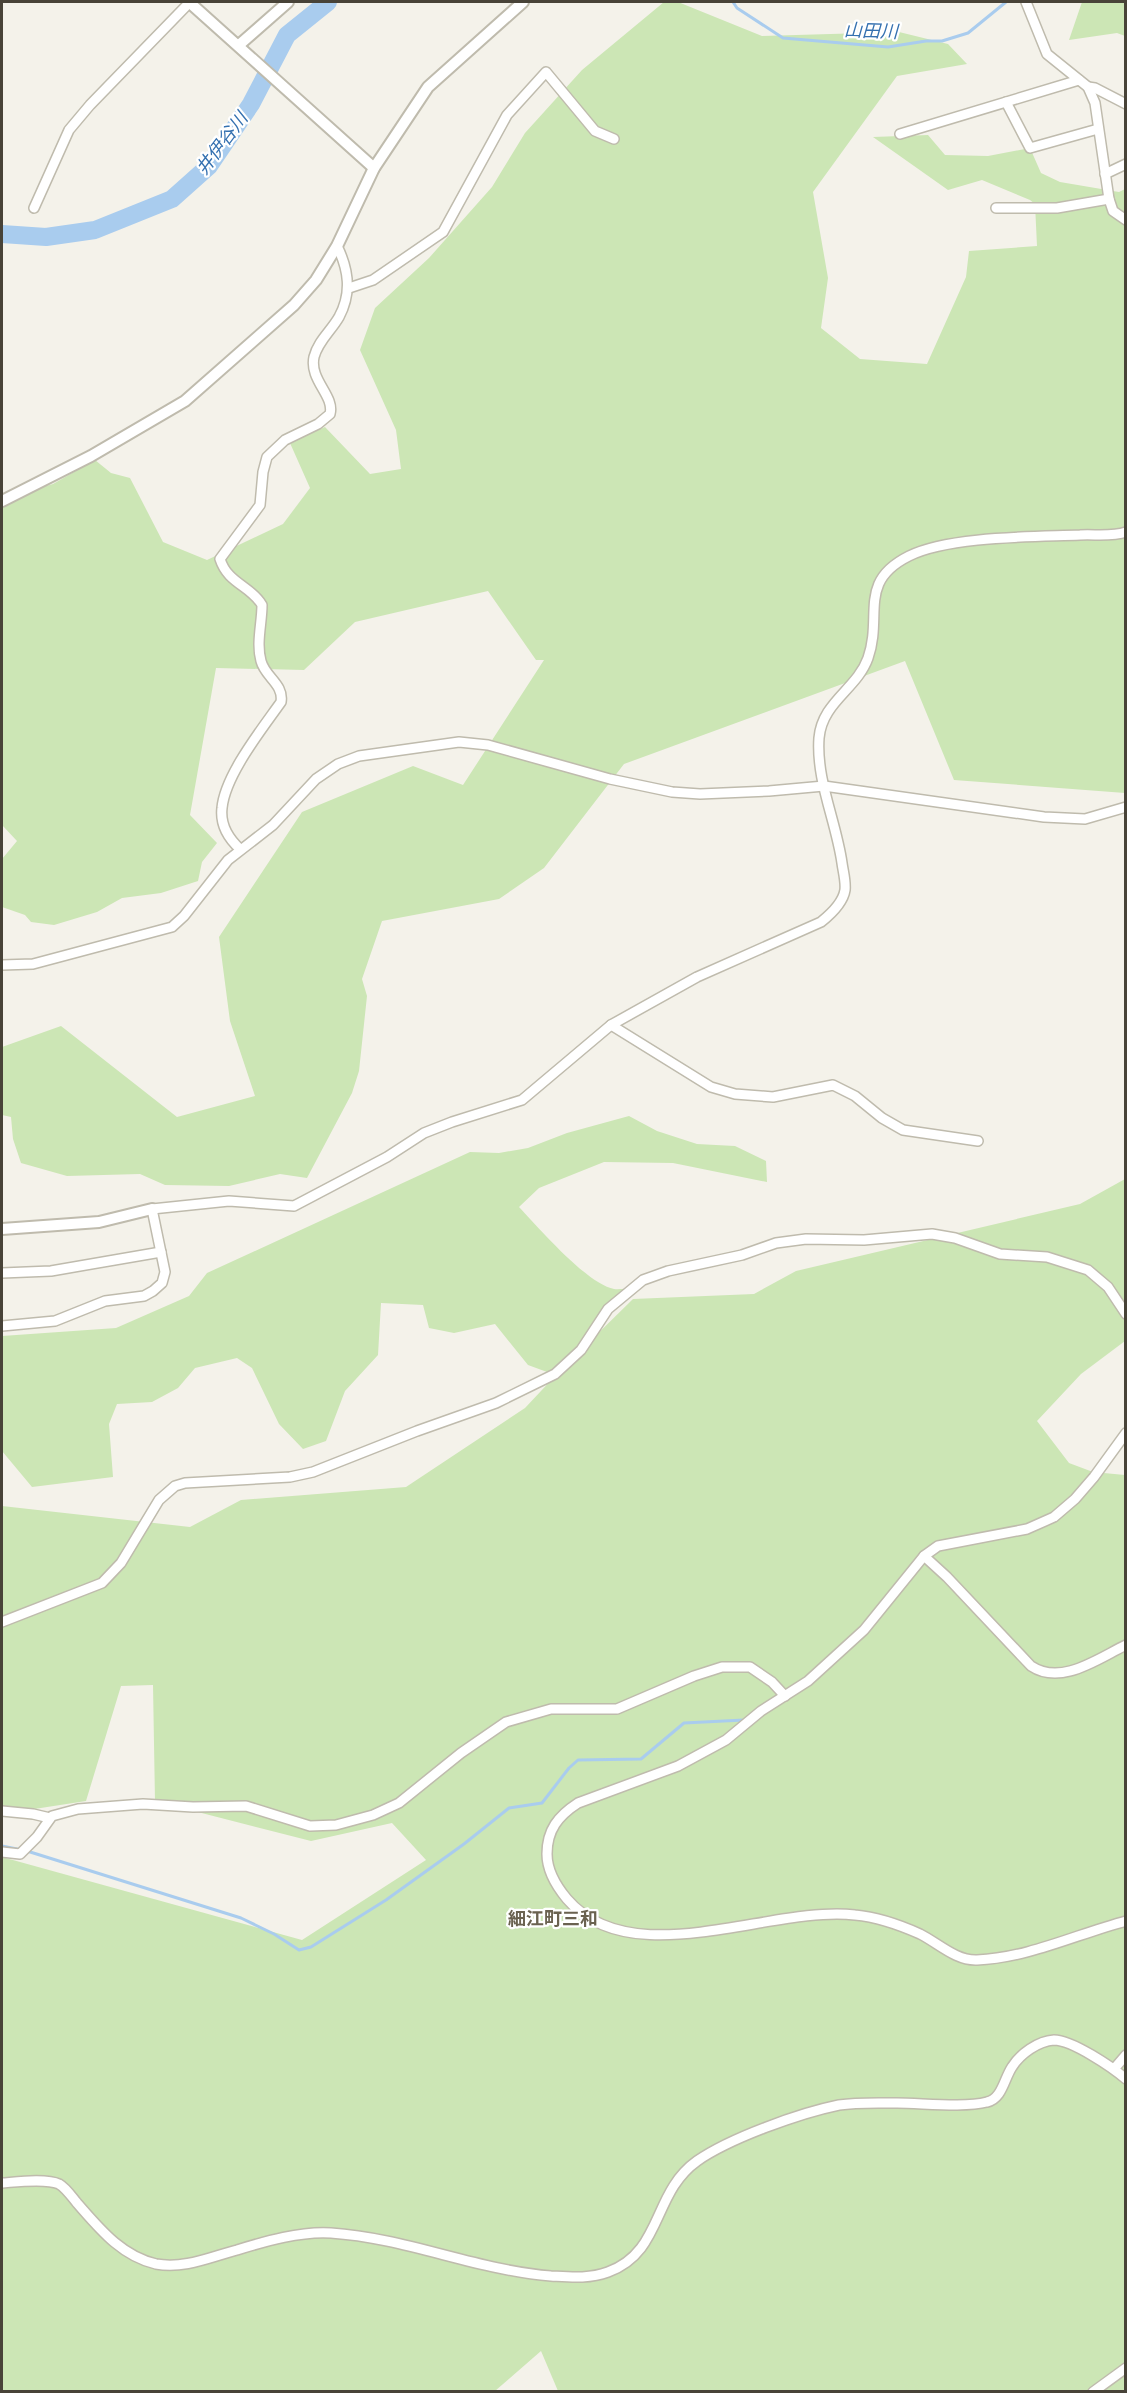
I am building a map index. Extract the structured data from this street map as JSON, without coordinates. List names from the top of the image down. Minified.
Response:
{"districts":["細江町三和"],"water":["山田川","井伊谷川"]}
